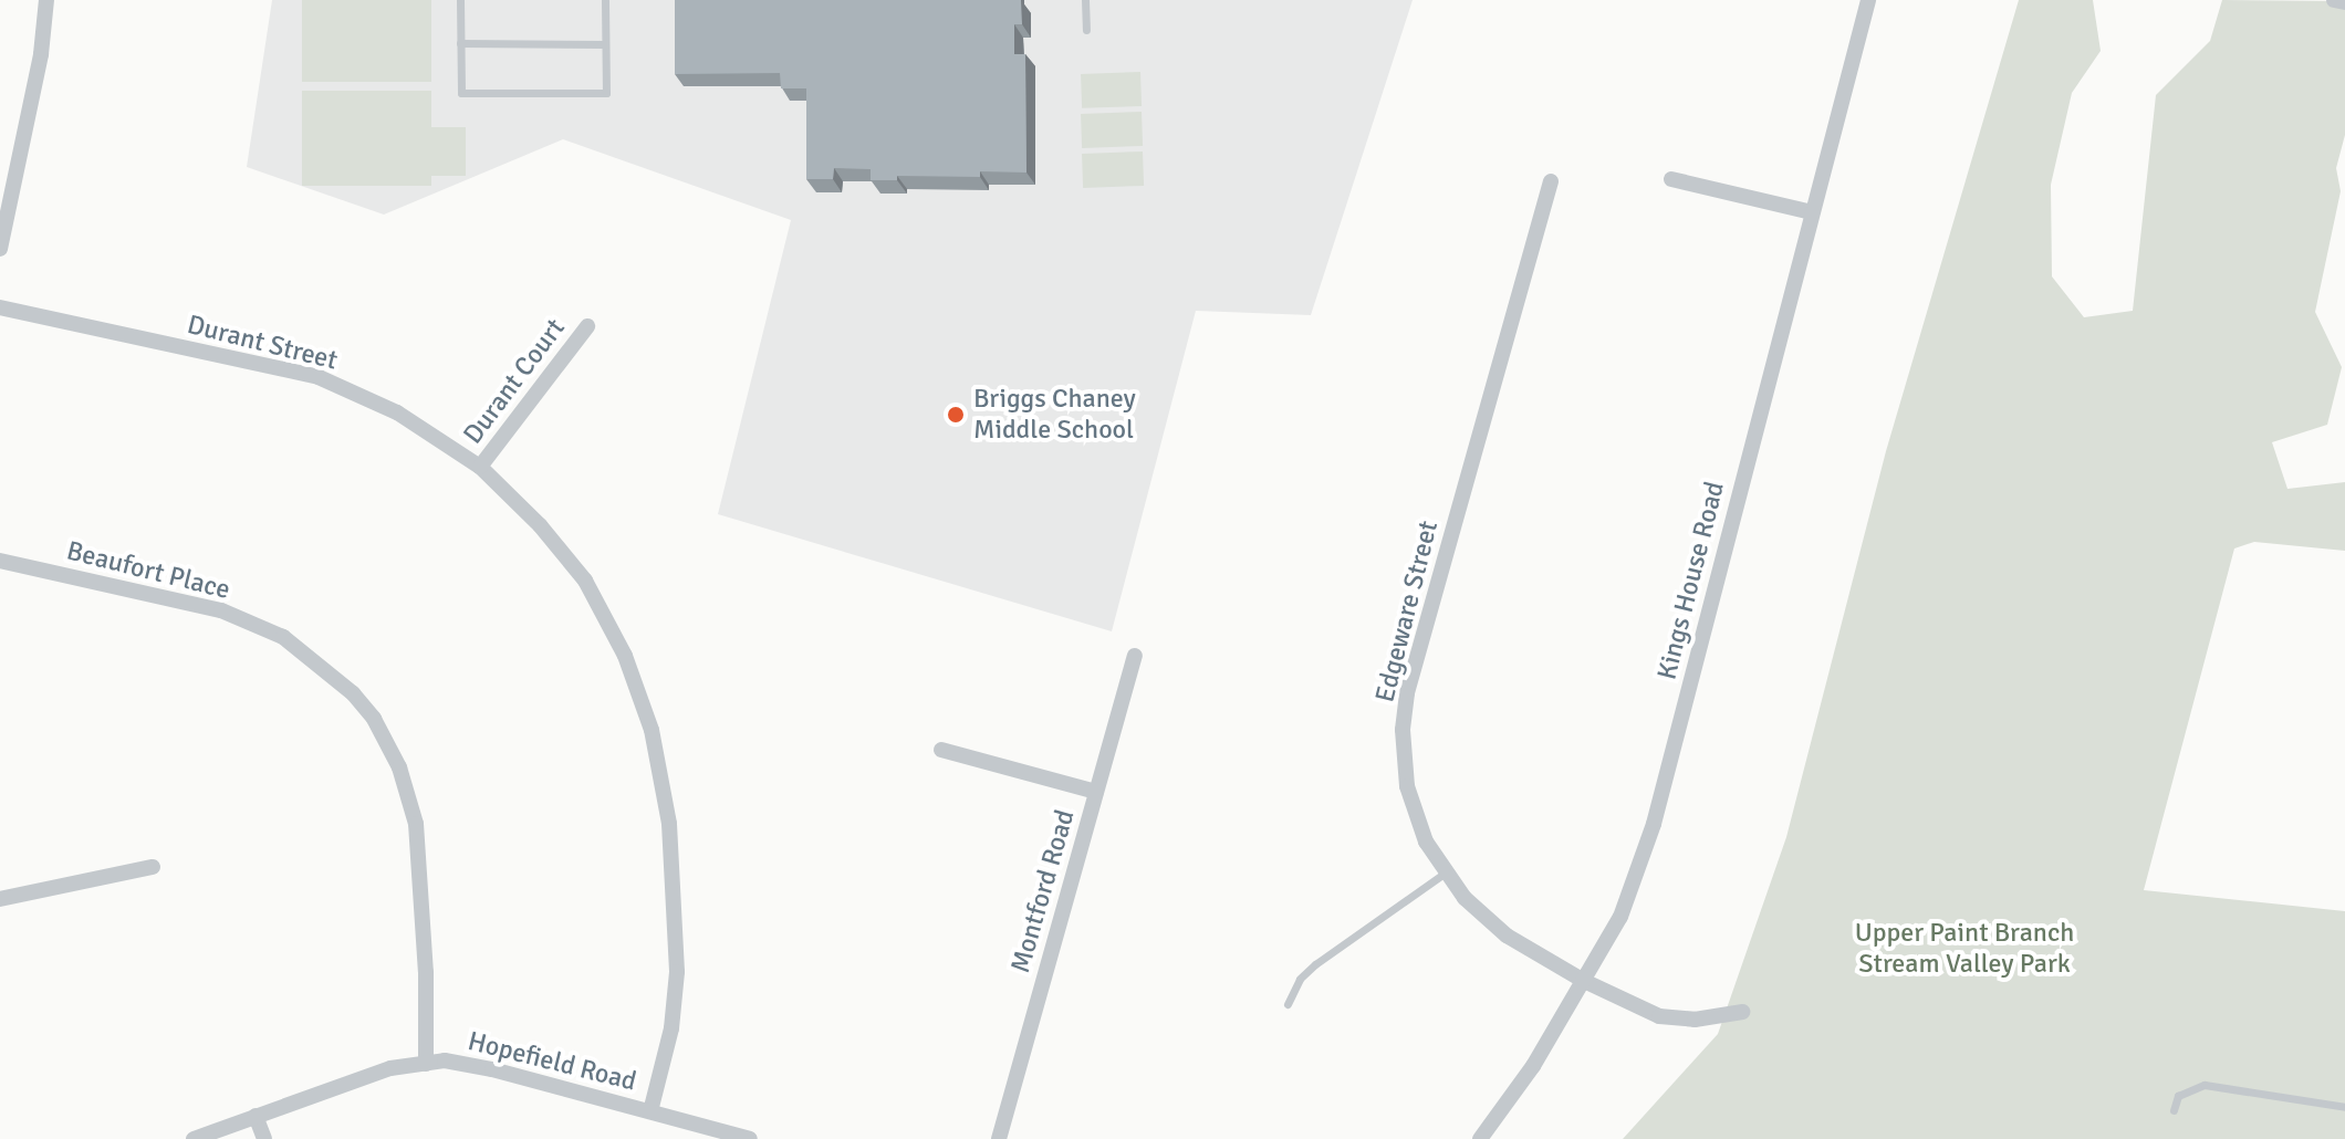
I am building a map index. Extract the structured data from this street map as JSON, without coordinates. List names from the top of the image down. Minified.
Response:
{"streets":{"street":["Durant Street","Durant Court","Beaufort Place","Kings House Road","Edgeware Street","Montford Road","Hopefield Road"]},"crossings":[["Durant Street","Durant Court"],["Durant Street","Hopefield Road"],["Beaufort Place","Hopefield Road"],["Kings House Road","Edgeware Street"]],"parks":["Upper Paint Branch Stream Valley Park"],"places":["Briggs Chaney Middle School"]}
